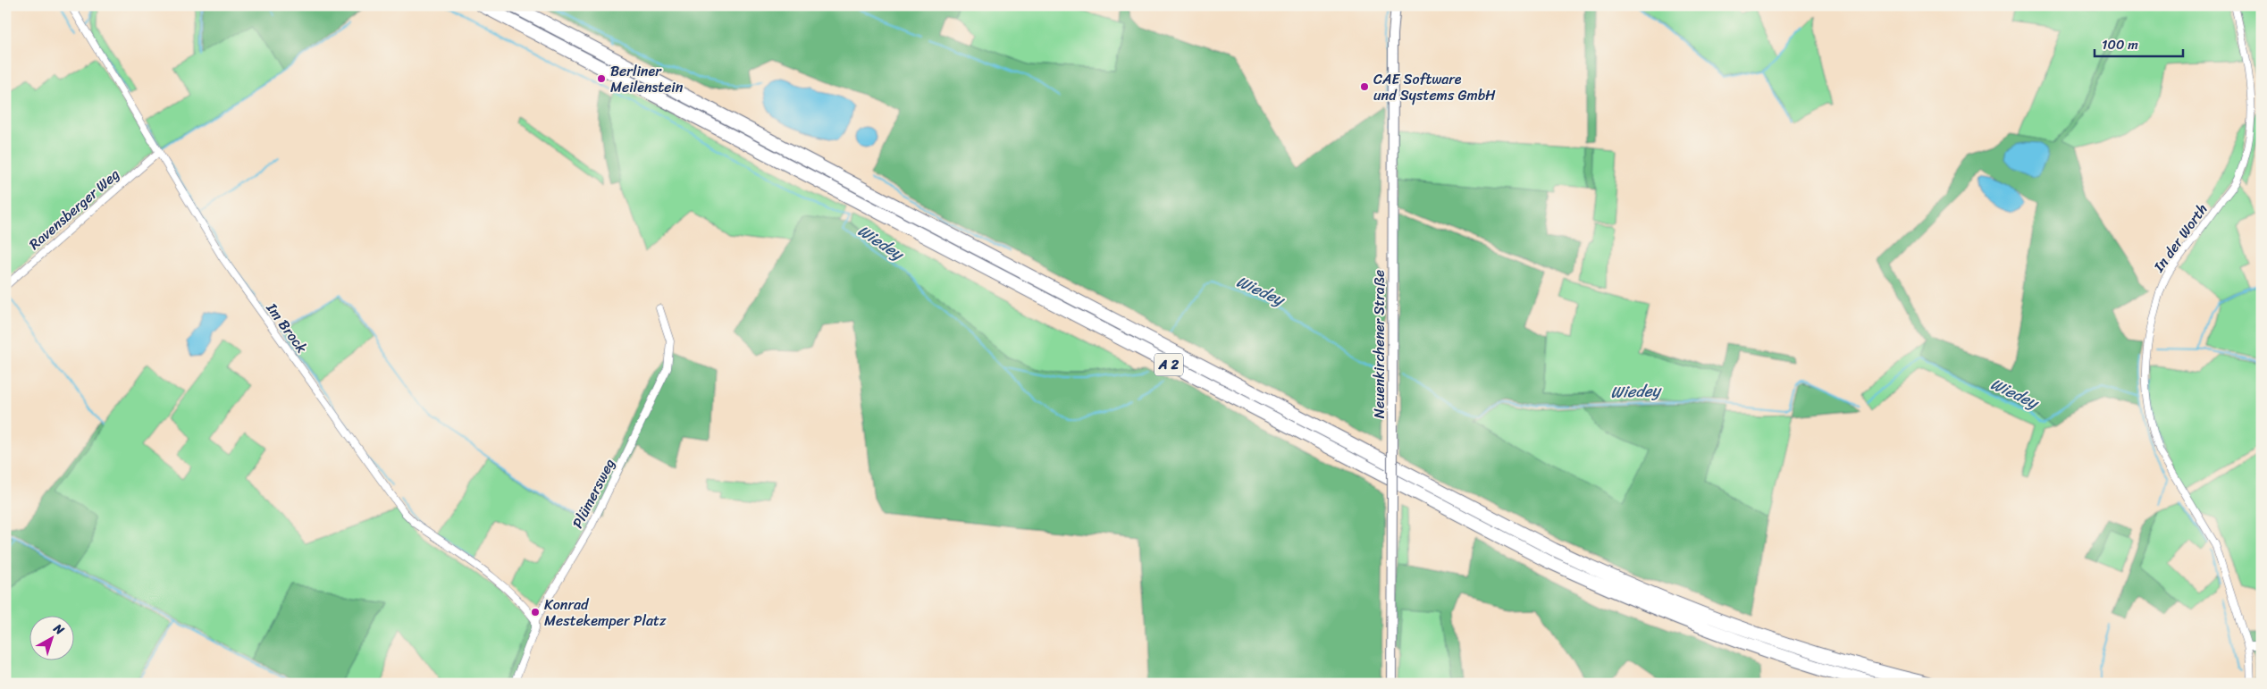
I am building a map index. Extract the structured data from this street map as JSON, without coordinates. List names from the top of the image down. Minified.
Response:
{"streets":{"highway":["A 2"],"main road":["Neuenkirchener Straße"],"street":["Ravensberger Weg","In der Worth","Im Brock","Plümersweg"]},"crossings":[["Ravensberger Weg","Im Brock"],["Im Brock","Plümersweg"]],"water":["Wiedey"],"places":["Berliner Meilenstein","CAE Software und Systems GmbH","Konrad Mestekemper Platz"],"scale_bar":"100 m","north":"top right"}
